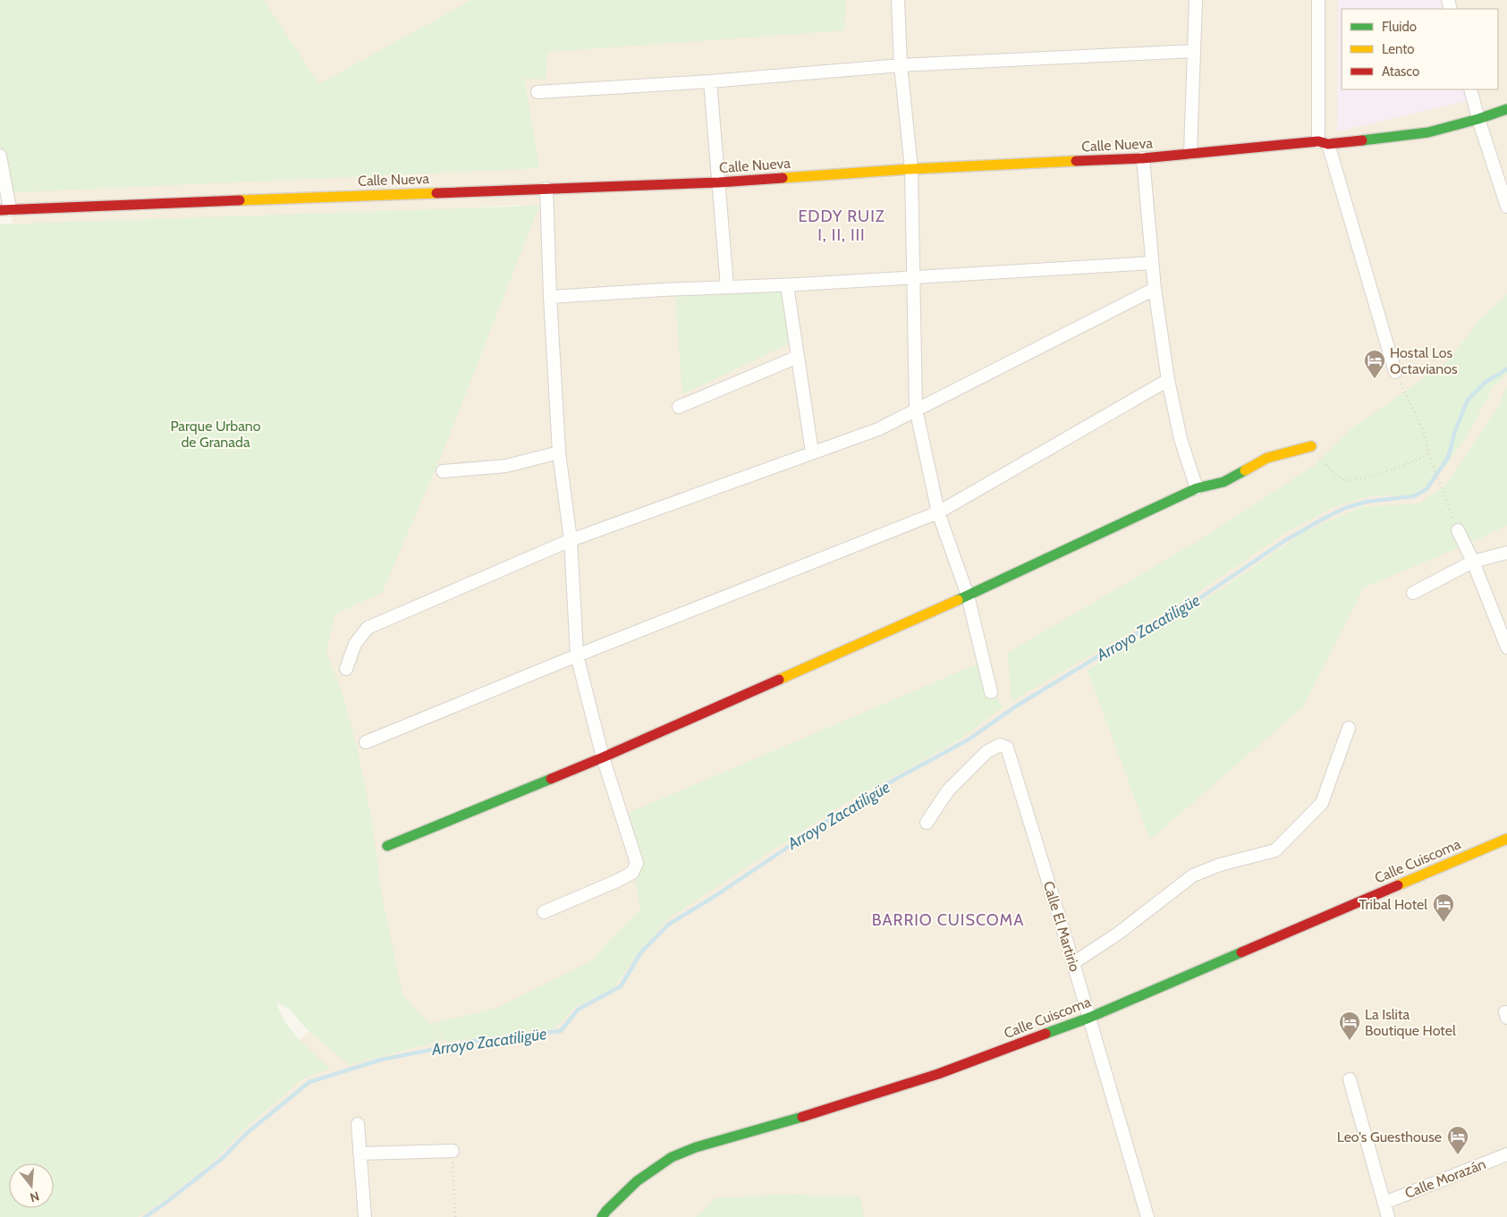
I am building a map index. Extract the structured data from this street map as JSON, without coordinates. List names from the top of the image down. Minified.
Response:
{"streets":{"street":["Calle Nueva","Calle Cuiscoma","Calle El Martirio","Calle Morazán"]},"crossings":[["Calle Cuiscoma","Calle El Martirio"]],"districts":["EDDY RUIZ I, II, III","BARRIO CUISCOMA"],"water":["Arroyo Zacatiligüe"],"parks":["Parque Urbano de Granada"],"places":{"hotel":["Hostal Los Octavianos","Tribal Hotel","La Islita Boutique Hotel","Leo's Guesthouse"]},"legend":["Fluido","Lento","Atasco"],"north":"bottom"}
